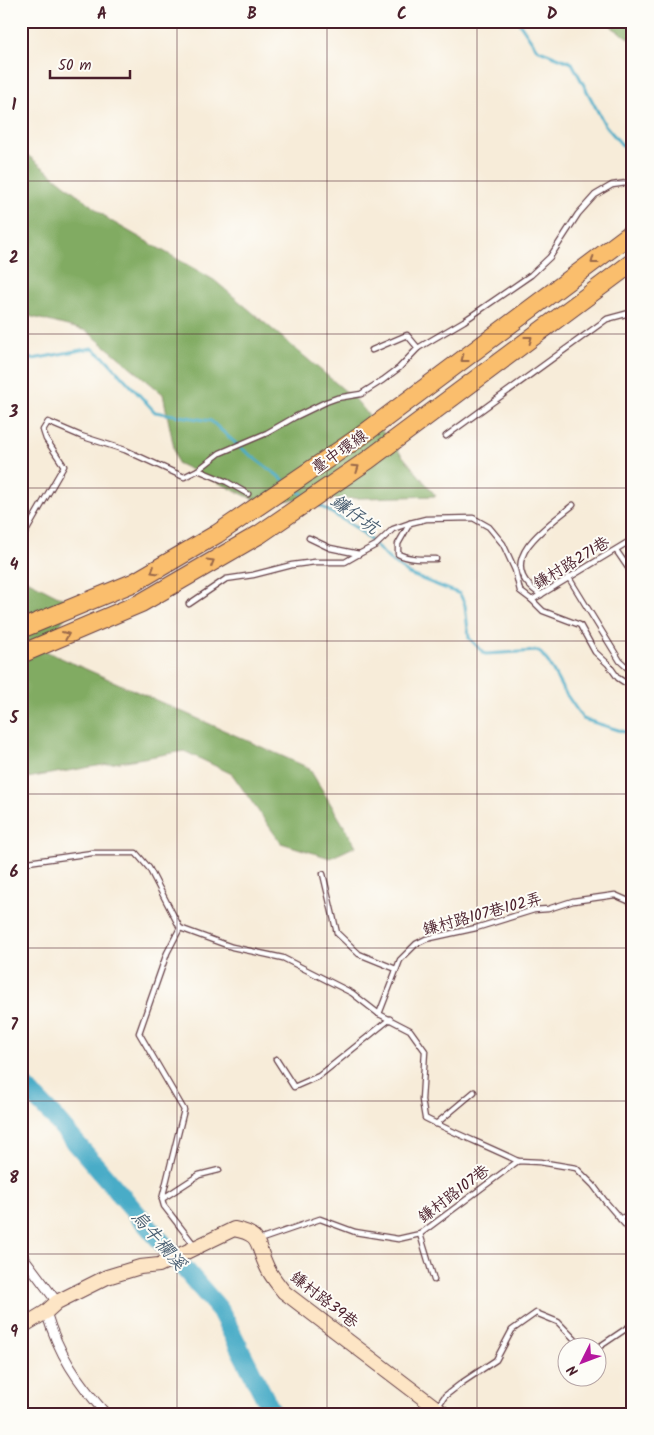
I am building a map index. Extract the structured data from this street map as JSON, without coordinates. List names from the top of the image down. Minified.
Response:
{"streets":{"highway":["臺中環線"],"street":["鎌村路39巷"],"lane":["鎌村路271巷","鎌村路107巷102弄","鎌村路107巷"]},"crossings":[["鎌村路107巷","鎌村路39巷"]],"water":["鐮仔坑","烏牛欄溪"],"scale_bar":"50 m","north":"bottom left","grid":{"columns":["A","B","C","D"],"rows":["1","2","3","4","5","6","7","8","9"]}}
